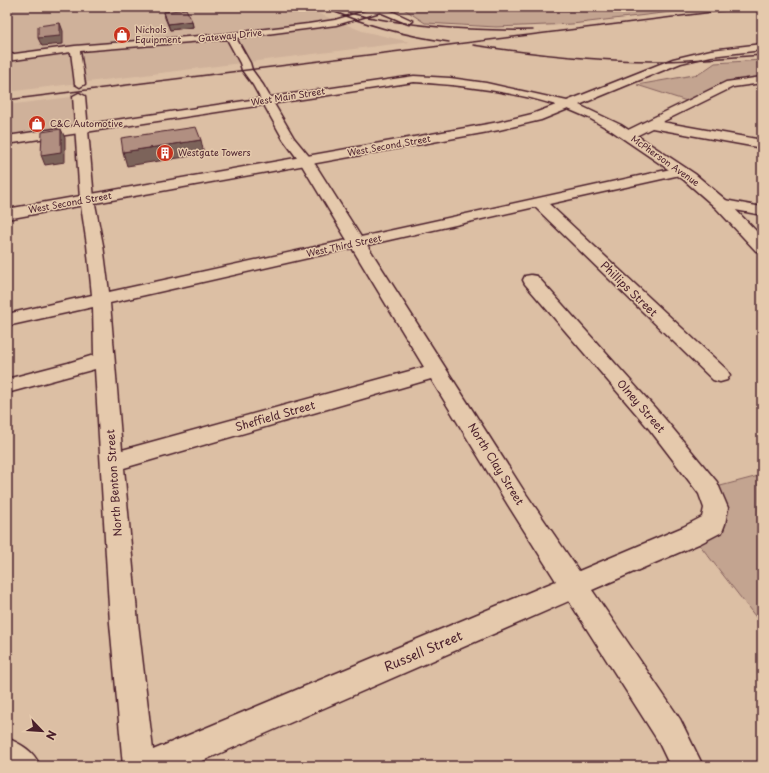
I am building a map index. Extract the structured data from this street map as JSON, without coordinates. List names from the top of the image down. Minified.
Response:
{"streets":{"main road":["West Main Street","West Second Street","McPherson Avenue"],"street":["Gateway Drive","West Third Street","Phillips Street","Olney Street","Sheffield Street","North Clay Street","North Benton Street","Russell Street"]},"crossings":[["Gateway Drive","North Clay Street"],["Gateway Drive","North Benton Street"],["West Main Street","West Second Street"],["West Main Street","McPherson Avenue"],["West Main Street","North Clay Street"],["West Main Street","North Benton Street"],["West Second Street","McPherson Avenue"],["West Second Street","North Clay Street"],["West Second Street","North Benton Street"],["McPherson Avenue","West Third Street"],["West Third Street","Phillips Street"],["West Third Street","North Clay Street"],["West Third Street","North Benton Street"],["Olney Street","Russell Street"],["Sheffield Street","North Clay Street"],["Sheffield Street","North Benton Street"],["North Clay Street","Russell Street"]],"places":{"shop":["Nichols Equipment","C&C Automotive"],"building":["Westgate Towers"]},"north":"bottom right"}
